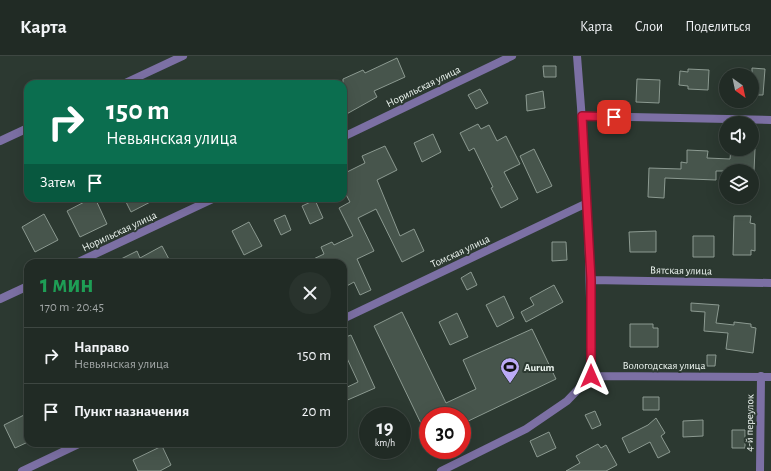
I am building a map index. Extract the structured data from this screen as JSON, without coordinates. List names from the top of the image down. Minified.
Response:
{"streets":{"street":["Норильская улица","Томская улица","Вятская улица","Вологодская улица","4-й переулок"]},"crossings":[["Вологодская улица","4-й переулок"]],"places":{"sports":["Aurum"]},"north":"bottom right","page":{"header":"Карта","nav":["Карта","Слои","Поделиться"],"turn":["150 m","Невьянская улица"],"then":"Затем","heading":["1 мин","170 m · 20:45"],"list":[{"name":"Направо","note":"Невьянская улица","value":"150 m"},{"name":"Пункт назначения","value":"20 m"}],"speed":"19 km/h","limit":"30"}}
